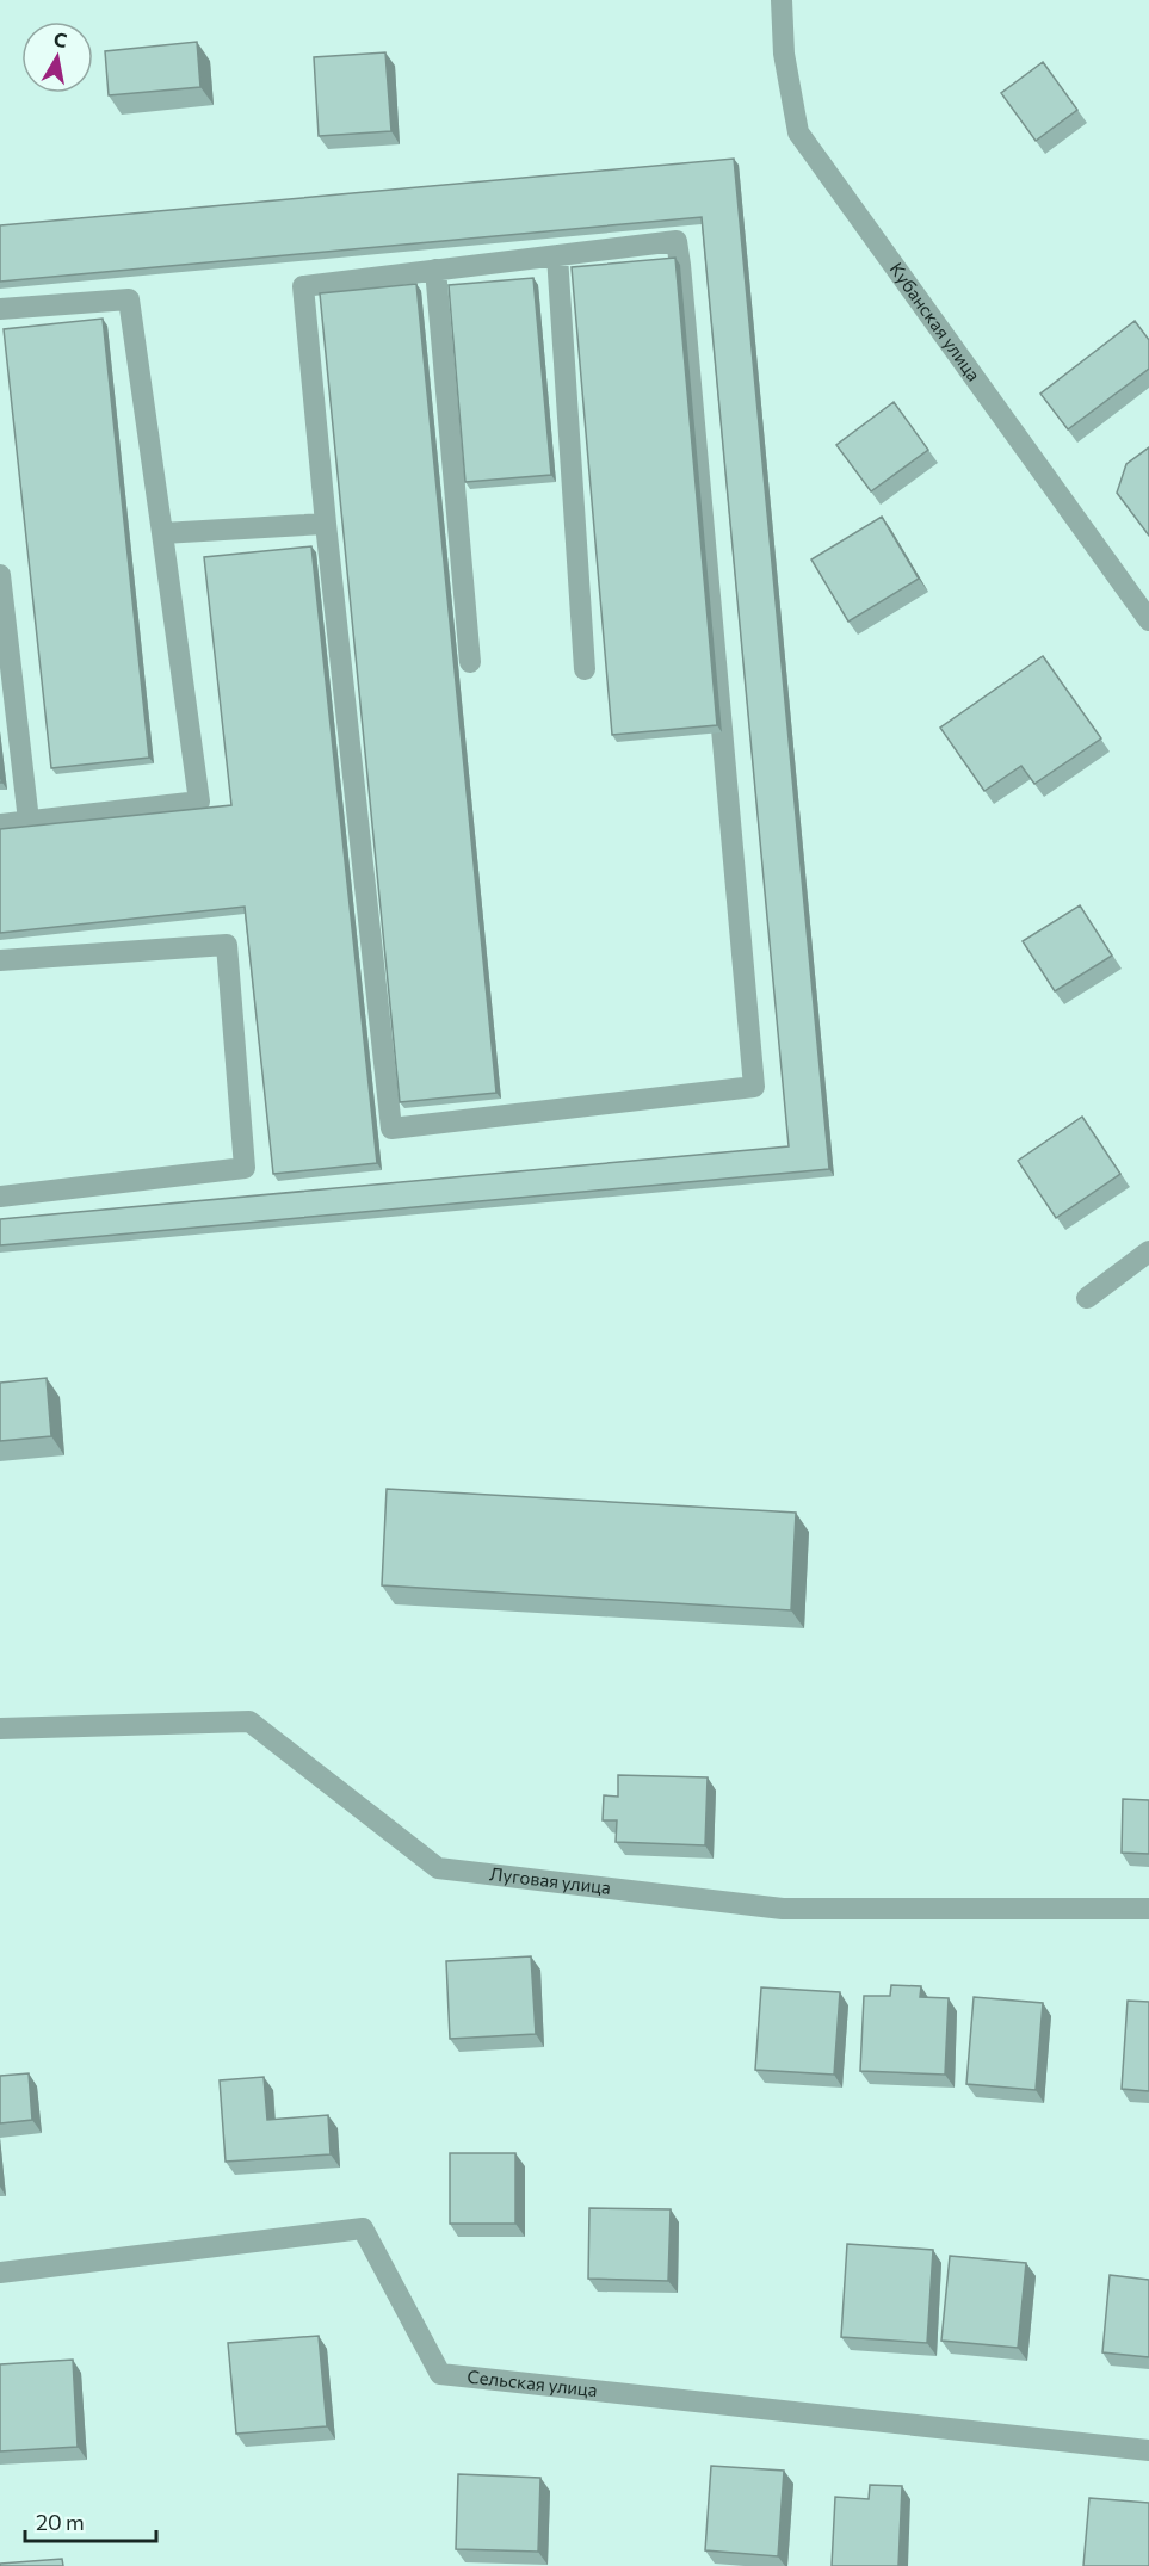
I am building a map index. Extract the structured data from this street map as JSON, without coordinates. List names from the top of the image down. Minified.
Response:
{"streets":{"street":["Кубанская улица","Луговая улица","Сельская улица"]},"scale_bar":"20 m","north":"top"}
